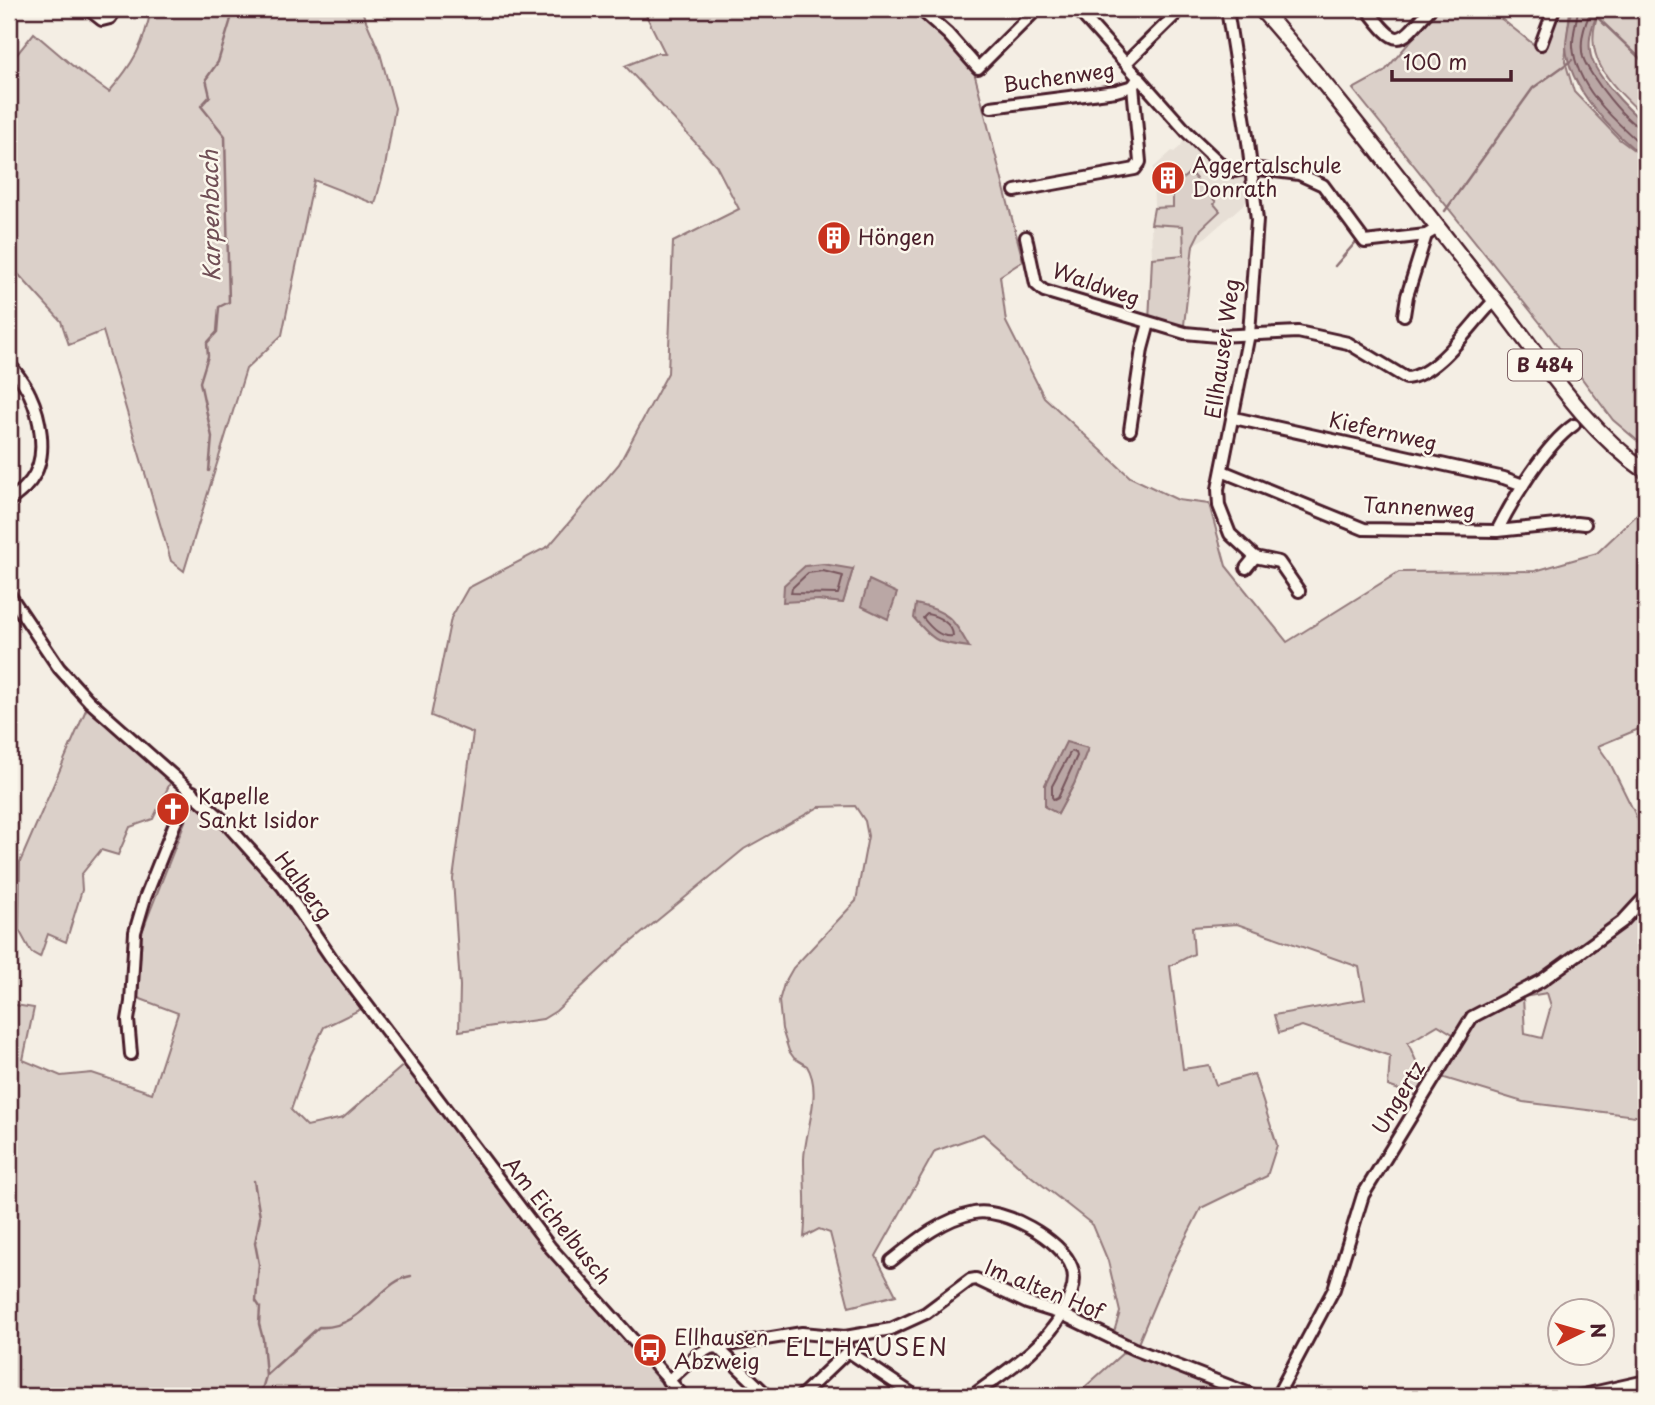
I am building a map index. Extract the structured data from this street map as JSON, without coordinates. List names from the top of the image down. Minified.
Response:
{"streets":{"main road":["B 484"],"street":["Buchenweg","Waldweg","Ellhauser Weg","Kiefernweg","Tannenweg","Halberg","Ungertz","Am Eichelbusch","Im alten Hof"]},"crossings":[["Waldweg","Ellhauser Weg"],["Waldweg","B 484"],["Ellhauser Weg","Kiefernweg"],["Ellhauser Weg","Tannenweg"],["Kiefernweg","Tannenweg"],["Halberg","Am Eichelbusch"],["Am Eichelbusch","Im alten Hof"]],"districts":["ELLHAUSEN"],"water":["Karpenbach"],"places":{"building":["Aggertalschule Donrath","Höngen"],"church":["Kapelle Sankt Isidor"],"bus stop":["Ellhausen Abzweig"]},"scale_bar":"100 m","north":"right"}
